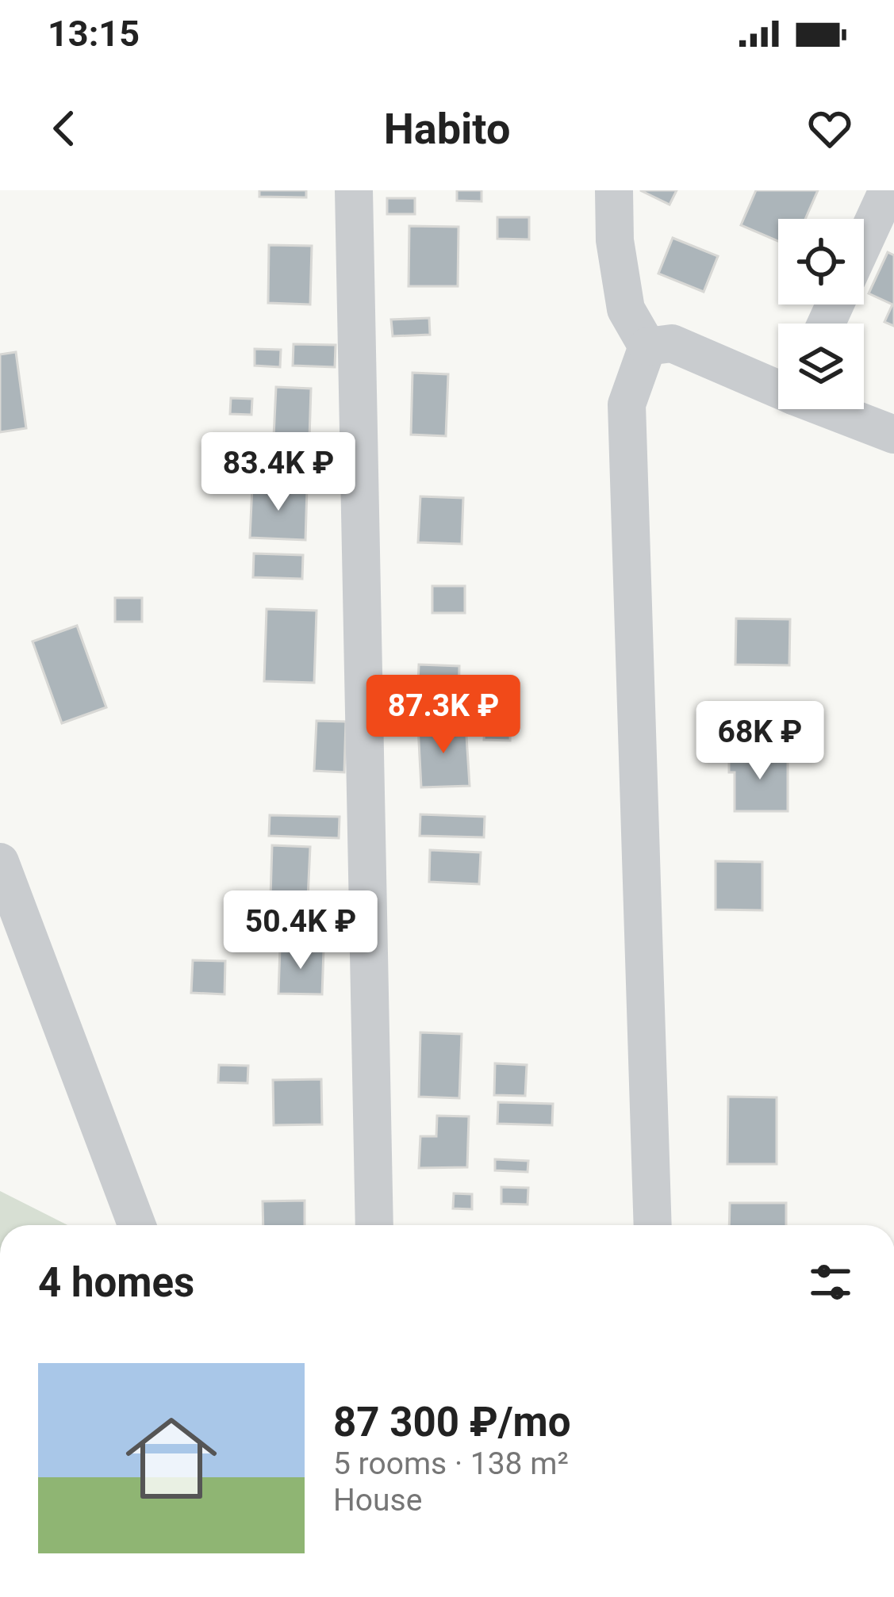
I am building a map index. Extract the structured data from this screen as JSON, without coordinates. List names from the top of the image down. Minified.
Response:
{"page":{"status":"13:15","header":"Habito","price":["83.4K ₽","87.3K ₽","68K ₽","50.4K ₽"],"heading":"4 homes","list":[{"name":"87 300 ₽/mo","note":"5 rooms · 138 m² · House"}]}}
